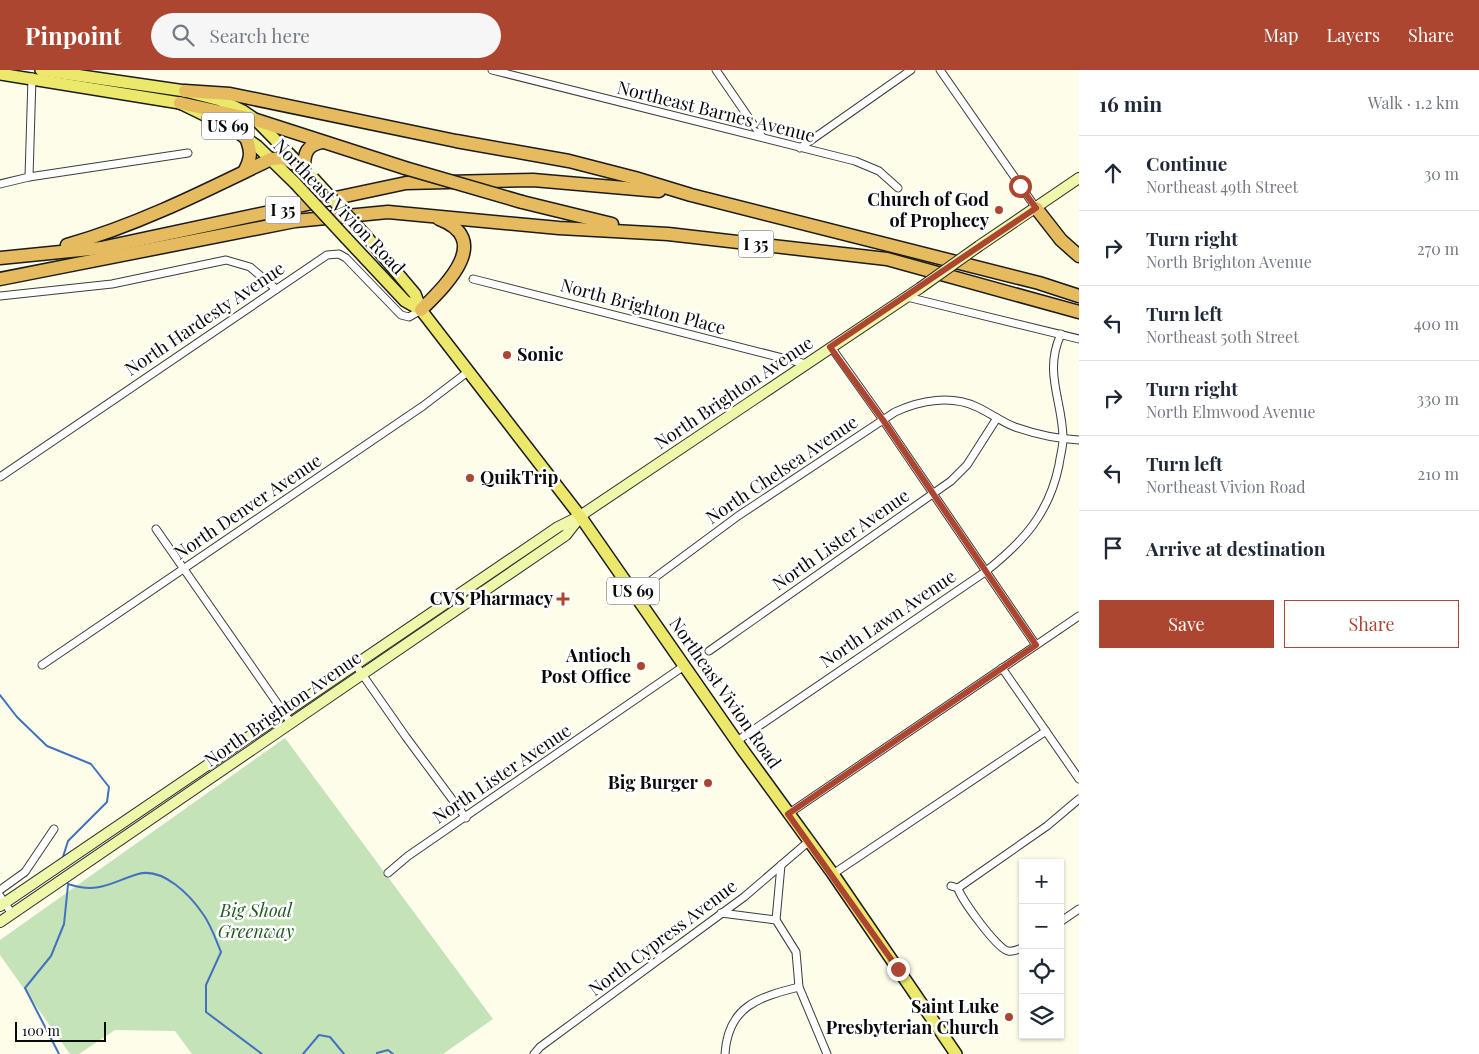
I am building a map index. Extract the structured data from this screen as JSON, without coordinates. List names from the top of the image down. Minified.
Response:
{"streets":{"highway":["I 35"],"main road":["US 69","Northeast Vivion Road","North Brighton Avenue"],"street":["Northeast Barnes Avenue","North Brighton Place","North Hardesty Avenue","North Chelsea Avenue","North Denver Avenue","North Lister Avenue","North Lawn Avenue","North Cypress Avenue"]},"crossings":[["Northeast Vivion Road","North Hardesty Avenue"],["Northeast Vivion Road","North Brighton Avenue"],["Northeast Vivion Road","North Chelsea Avenue"],["Northeast Vivion Road","North Denver Avenue"],["Northeast Vivion Road","North Lister Avenue"],["Northeast Vivion Road","North Lawn Avenue"],["Northeast Vivion Road","North Cypress Avenue"],["North Brighton Place","North Brighton Avenue"],["North Chelsea Avenue","North Lister Avenue"],["North Chelsea Avenue","North Lawn Avenue"]],"parks":["Big Shoal Greenway"],"places":{"other":["Church of God of Prophecy","Sonic","QuikTrip","Antioch Post Office","Big Burger","Saint Luke Presbyterian Church"],"health":["CVS Pharmacy"]},"scale_bar":"100 m","page":{"header":"Pinpoint","search":"Search here","nav":["Map","Layers","Share"],"heading":["16 min","Walk · 1.2 km"],"list":[["Continue","Northeast 49th Street","30 m"],["Turn right","North Brighton Avenue","270 m"],["Turn left","Northeast 50th Street","400 m"],["Turn right","North Elmwood Avenue","330 m"],["Turn left","Northeast Vivion Road","210 m"],"Arrive at destination"],"buttons":["Save","Share"],"map_buttons":["+","−"],"scale":"100 m"}}
